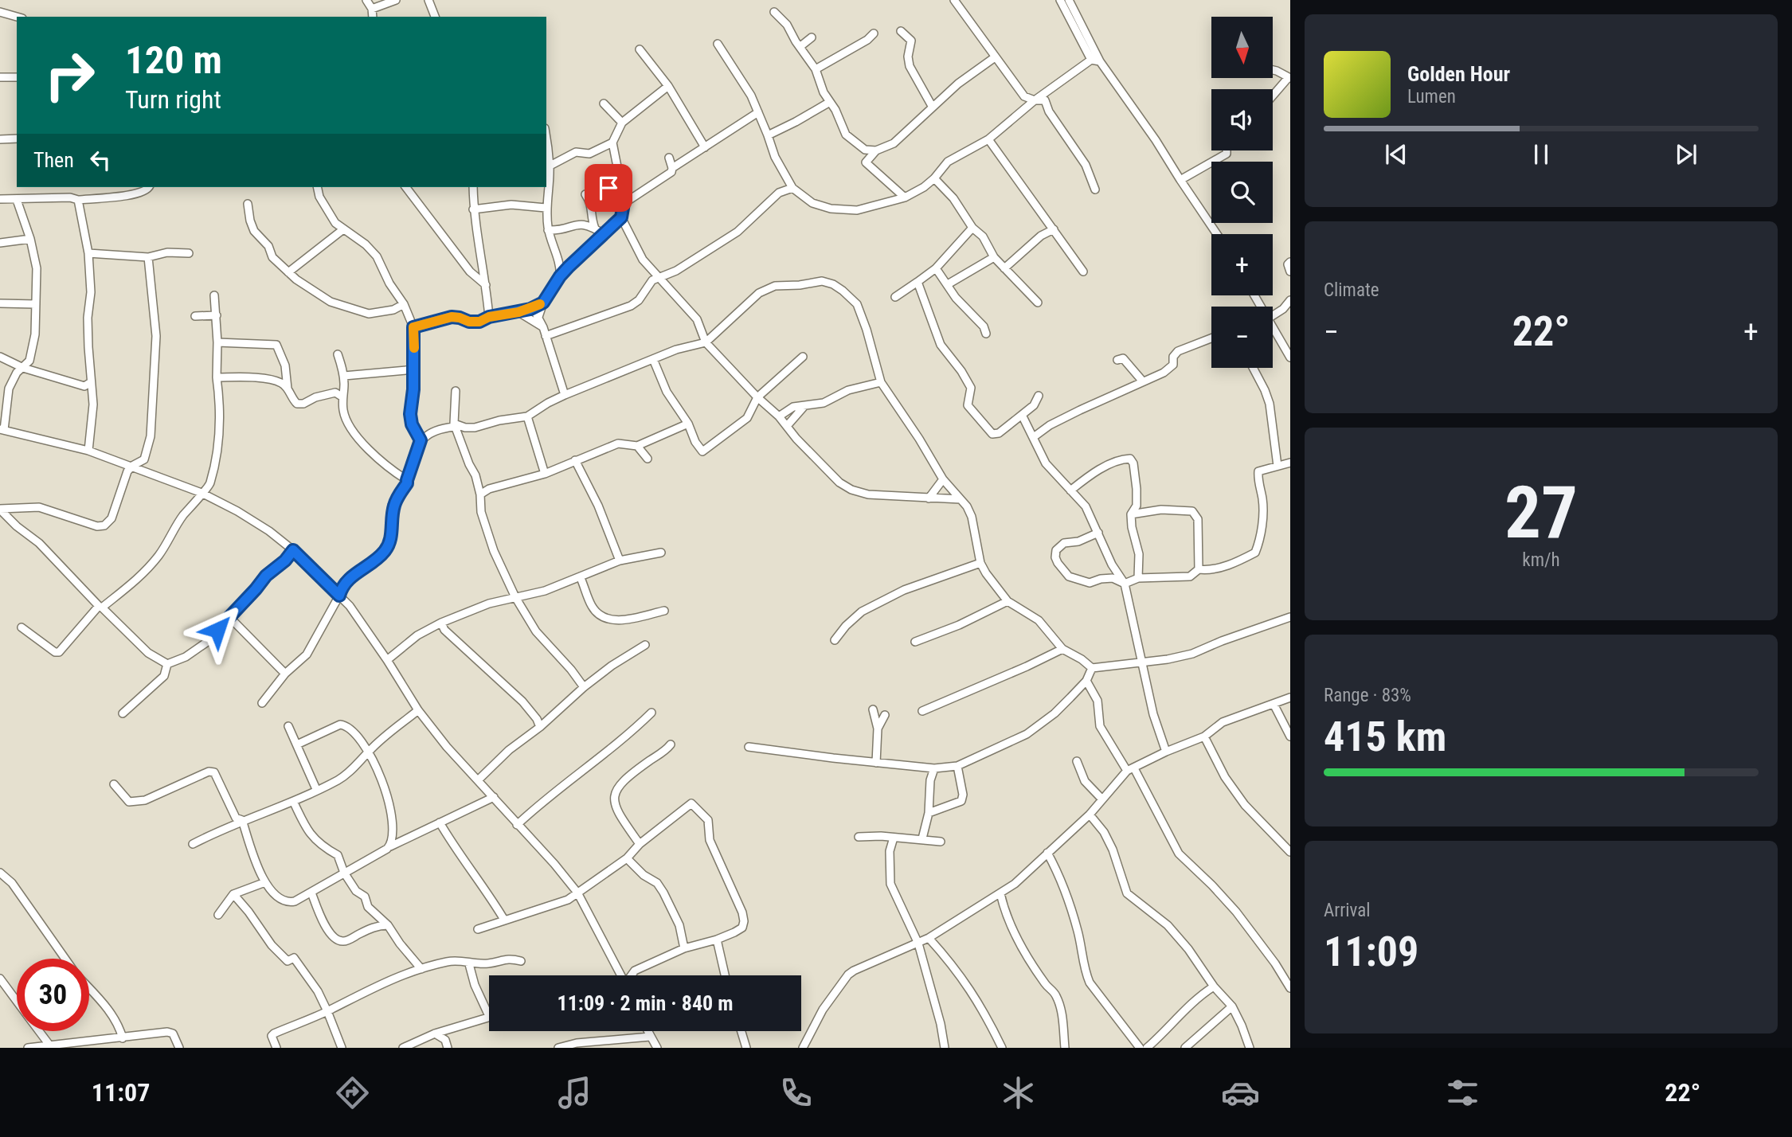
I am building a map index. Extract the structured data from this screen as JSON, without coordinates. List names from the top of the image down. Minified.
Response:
{"north":"bottom","page":{"map_buttons":["+","−"],"turn":["120 m","Turn right"],"song":["Golden Hour","Lumen"],"then":"Then","tile":["Climate",["27","km/h"],["Range · 83%","415 km"],["Arrival","11:09"]],"heat":["−","22°","+"],"limit":"30","trip":"11:09 · 2 min · 840 m","tabs":["11:07","22°"]}}
